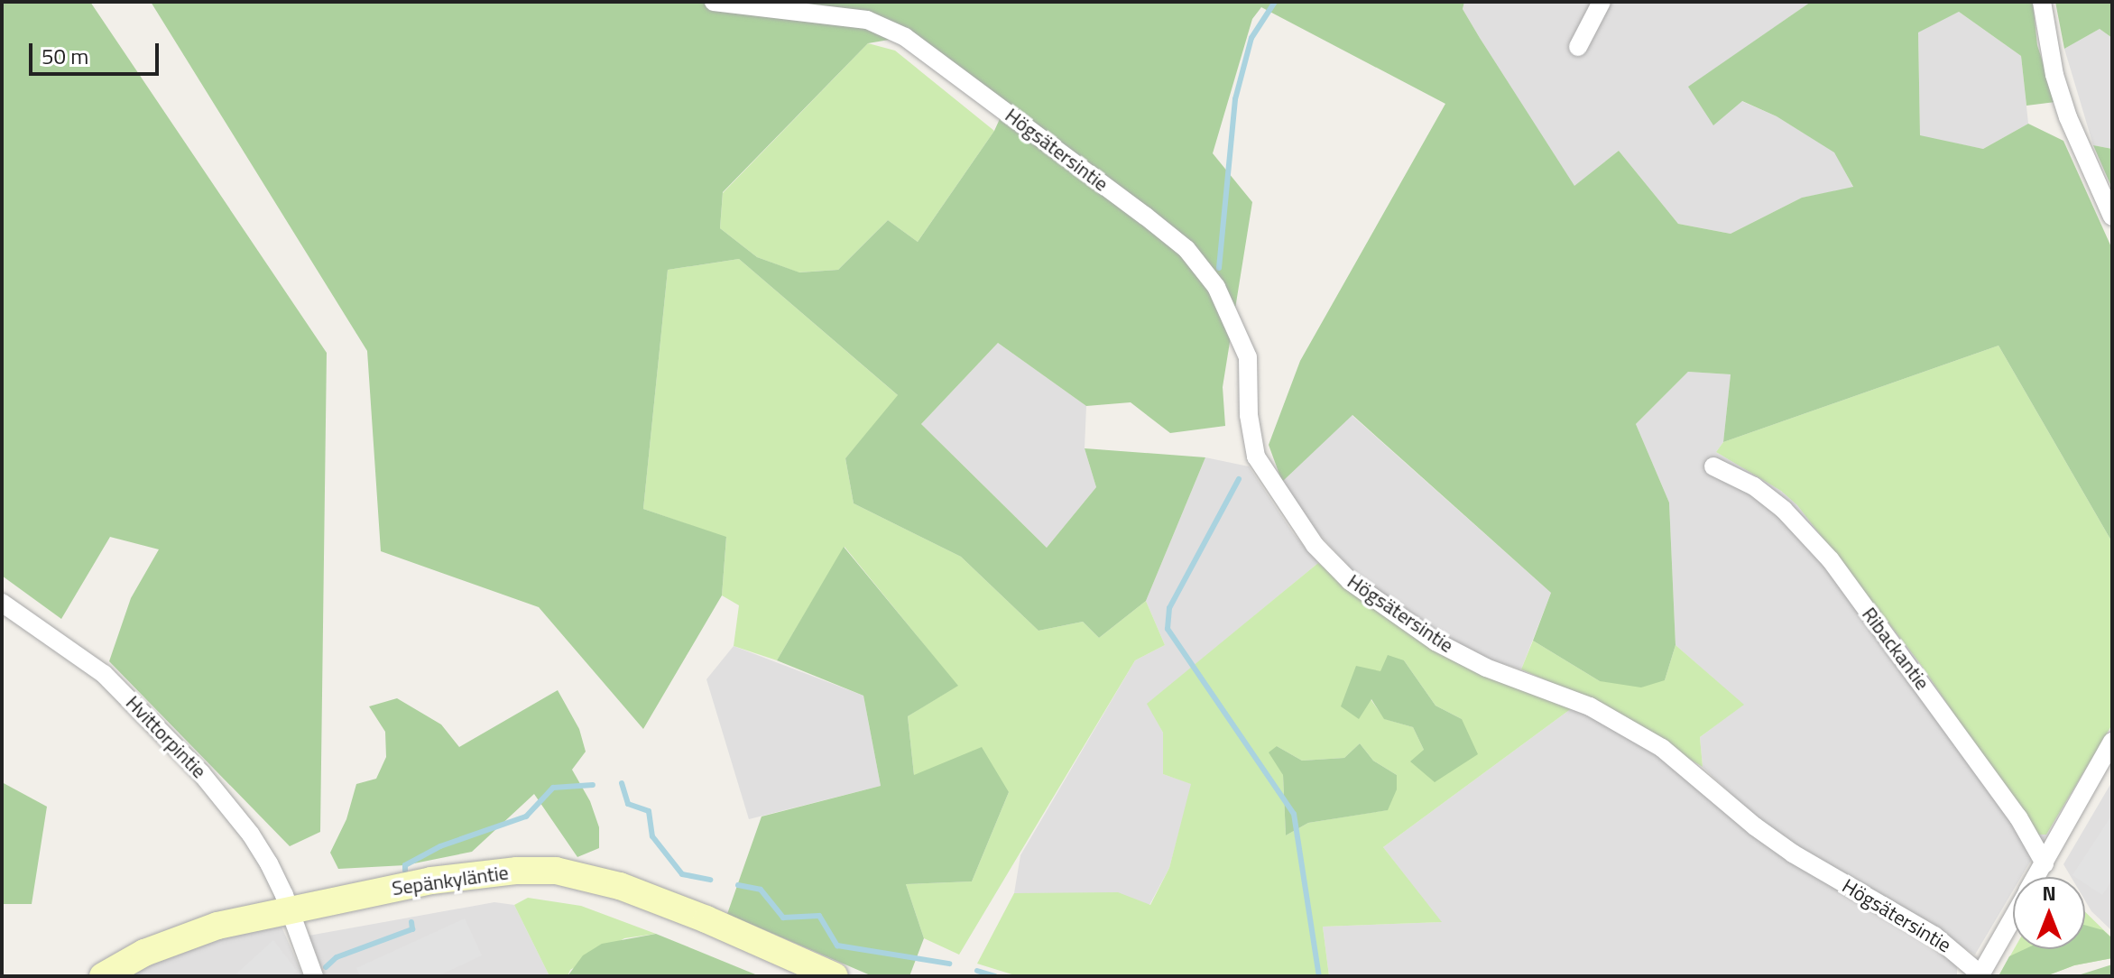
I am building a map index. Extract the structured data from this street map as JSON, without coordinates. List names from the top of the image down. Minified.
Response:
{"streets":{"street":["Högsätersintie","Ribackantie","Hvittorpintie","Sepänkyläntie"]},"crossings":[["Hvittorpintie","Sepänkyläntie"]],"scale_bar":"50 m","north":"top"}
